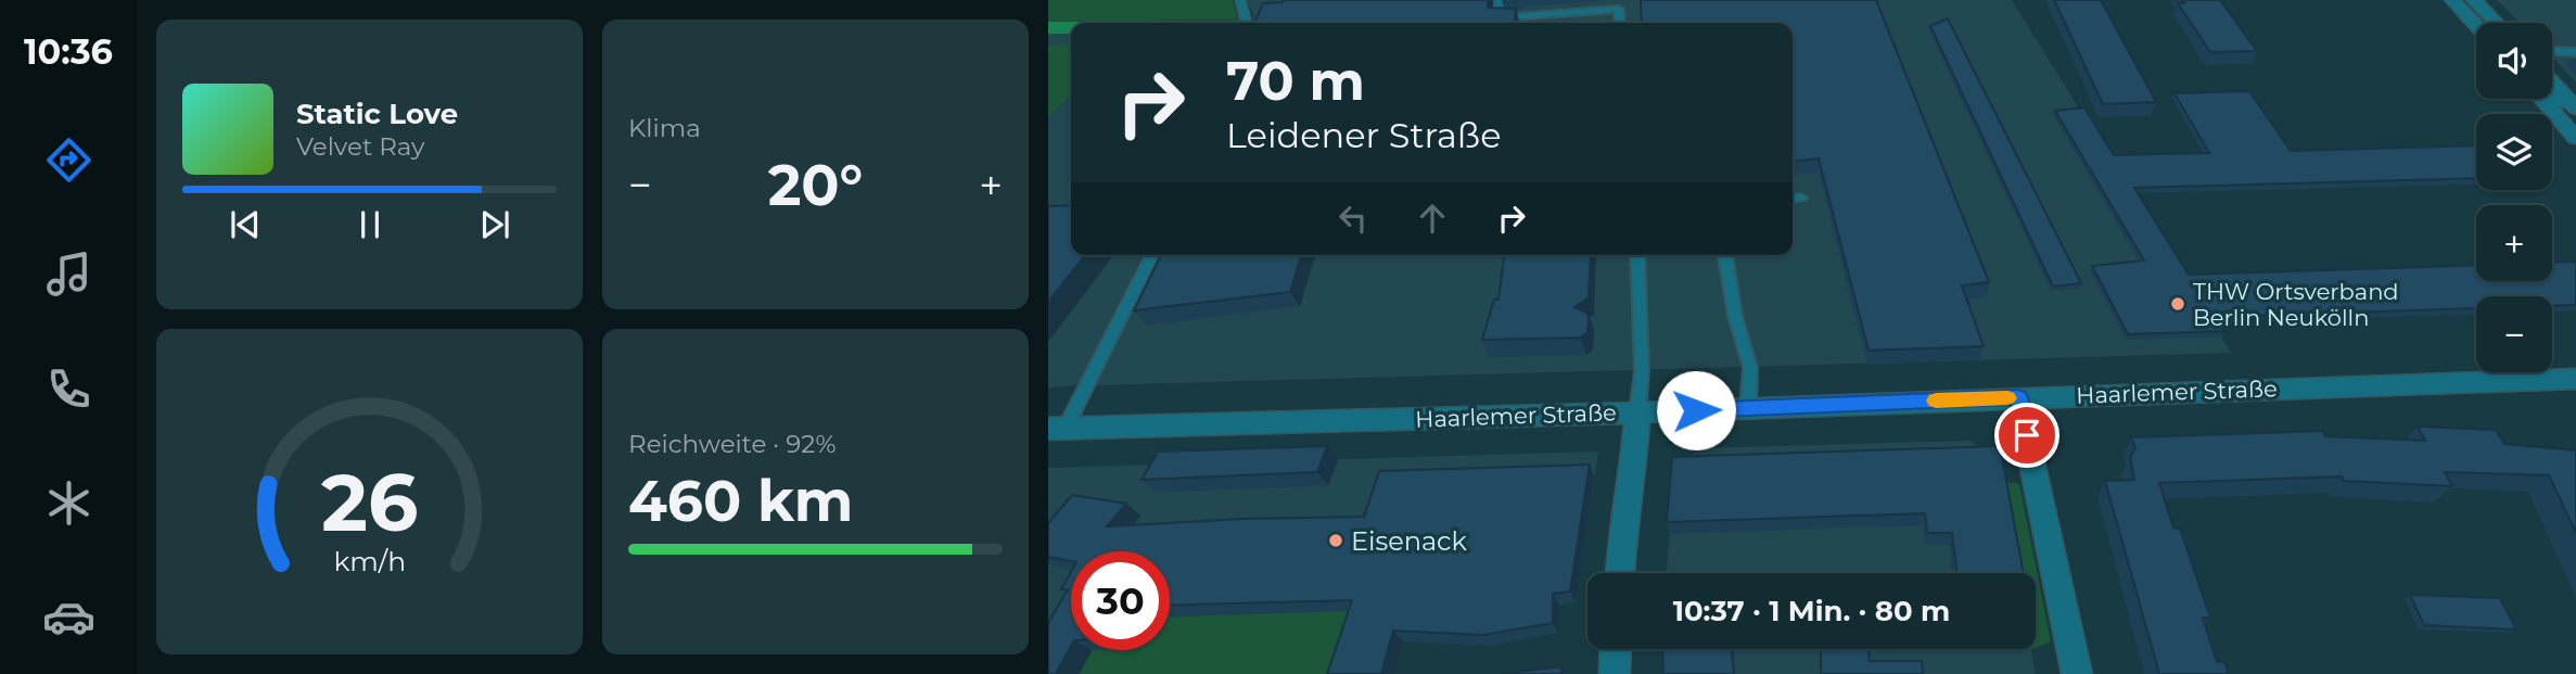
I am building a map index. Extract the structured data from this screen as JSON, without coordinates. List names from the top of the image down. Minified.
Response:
{"streets":{"street":["Haarlemer Straße"]},"places":["THW Ortsverband Berlin Neukölln","Eisenack"],"page":{"tabs":"10:36","tile":["Klima",["Reichweite · 92%","460 km"]],"map_buttons":["+","−"],"turn":["70 m","Leidener Straße"],"song":["Static Love","Velvet Ray"],"heat":["−","20°","+"],"limit":"30","trip":"10:37 · 1 Min. · 80 m","gauge":["26","km/h"]}}
